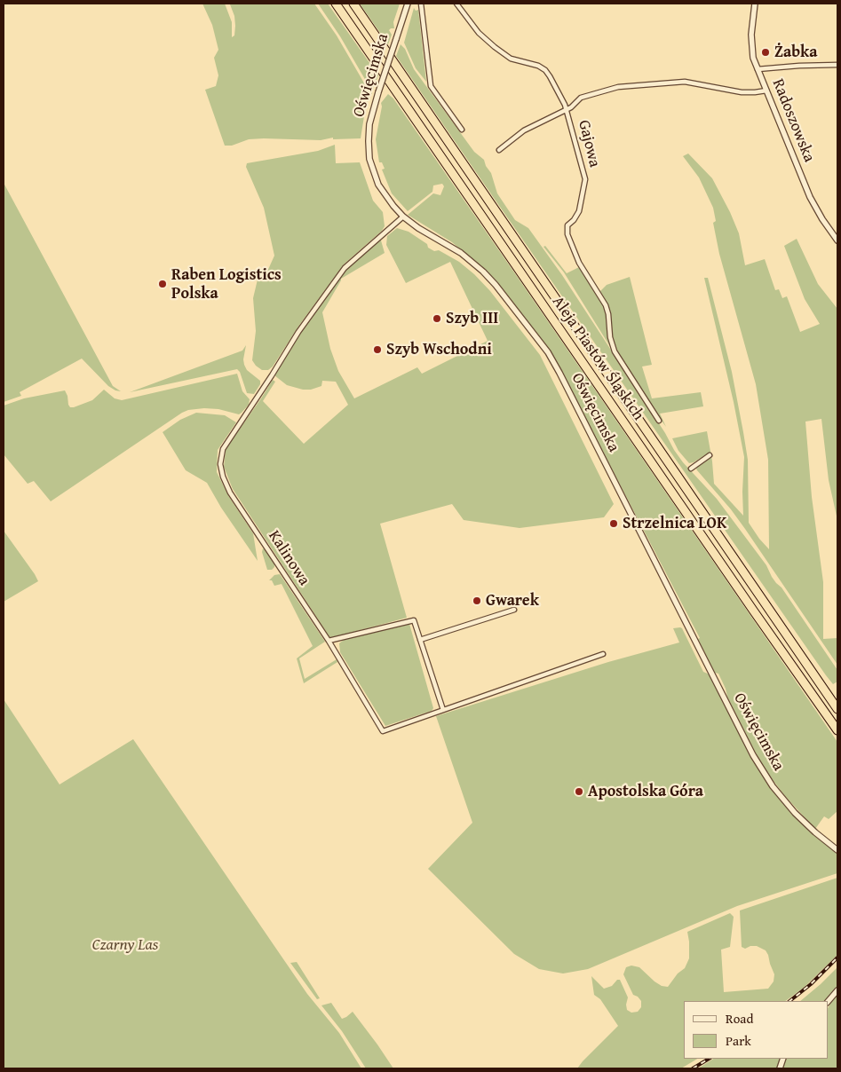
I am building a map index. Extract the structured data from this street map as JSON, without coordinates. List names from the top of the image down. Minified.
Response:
{"streets":{"highway":["Aleja Piastów Śląskich"],"street":["Oświęcimska","Radoszowska","Gajowa","Kalinowa"]},"crossings":[["Oświęcimska","Kalinowa"]],"parks":["Czarny Las"],"places":["Żabka","Raben Logistics Polska","Szyb III","Szyb Wschodni","Strzelnica LOK","Gwarek","Apostolska Góra"],"legend":["Road","Park"]}
